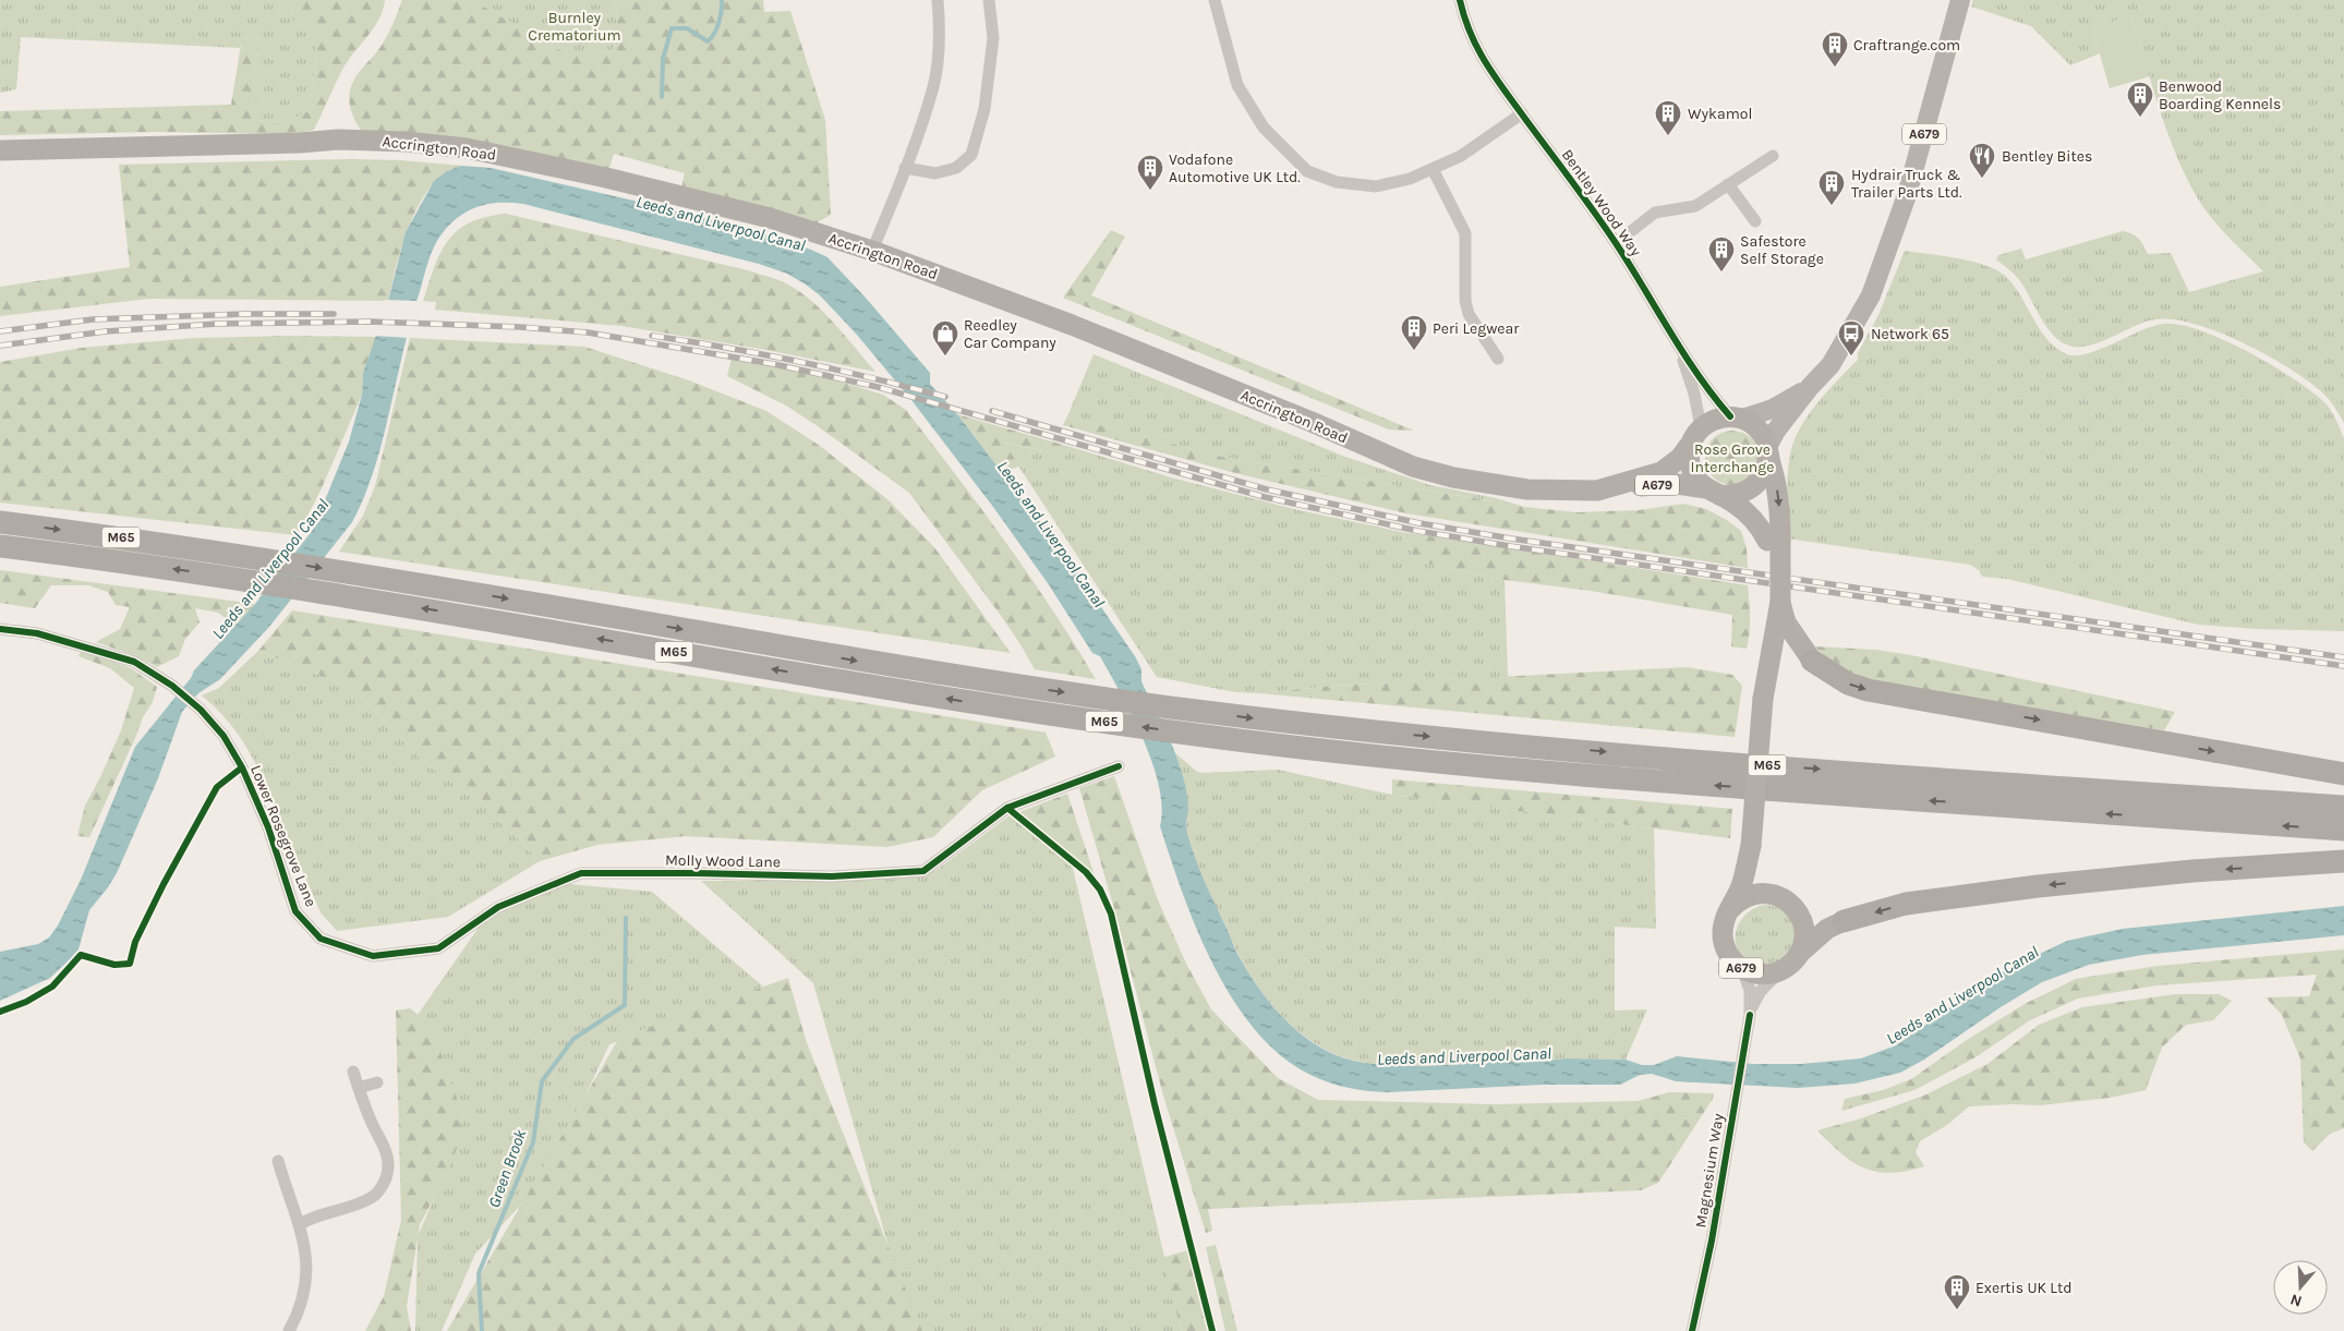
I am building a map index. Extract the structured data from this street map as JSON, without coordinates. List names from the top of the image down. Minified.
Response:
{"streets":{"highway":["A679","Accrington Road","M65"],"street":["Bentley Wood Way","Lower Rosegrove Lane","Molly Wood Lane","Magnesium Way"]},"crossings":[["A679","Accrington Road"],["A679","Bentley Wood Way"],["A679","Magnesium Way"],["Accrington Road","Bentley Wood Way"],["Lower Rosegrove Lane","Molly Wood Lane"]],"water":["Leeds and Liverpool Canal","Green Brook"],"parks":["Burnley Crematorium","Rose Grove Interchange"],"places":{"building":["Craftrange.com","Benwood Boarding Kennels","Wykamol","Vodafone Automotive UK Ltd.","Hydrair Truck & Trailer Parts Ltd.","Safestore Self Storage","Peri Legwear","Exertis UK Ltd"],"restaurant":["Bentley Bites"],"shop":["Reedley Car Company"],"bus stop":["Network 65"]},"north":"bottom"}
